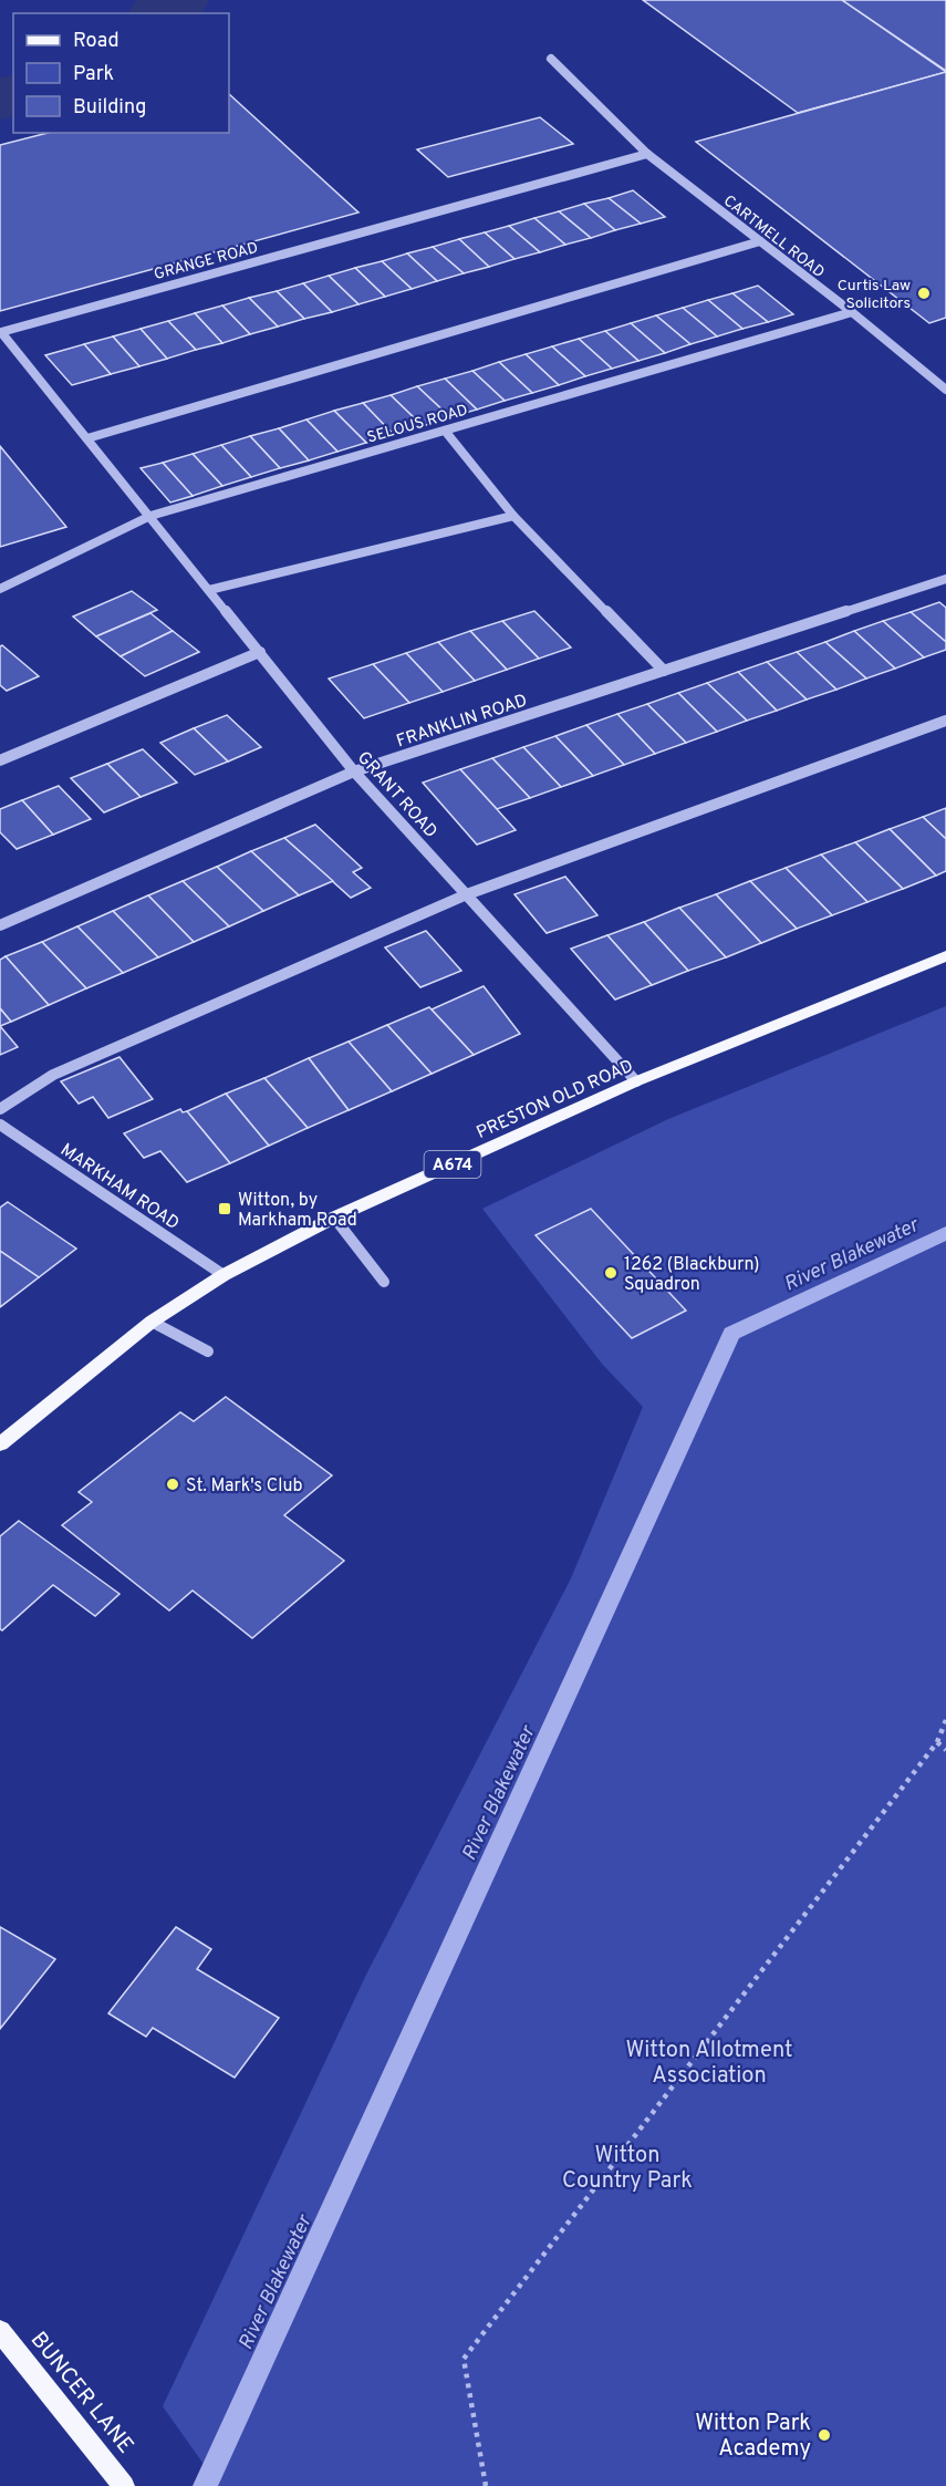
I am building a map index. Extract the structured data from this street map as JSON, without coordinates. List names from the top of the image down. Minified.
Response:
{"streets":{"main road":["PRESTON OLD ROAD","A674","BUNCER LANE"],"street":["CARTMELL ROAD","GRANGE ROAD","SELOUS ROAD","FRANKLIN ROAD","GRANT ROAD","MARKHAM ROAD"]},"crossings":[["CARTMELL ROAD","GRANGE ROAD"],["CARTMELL ROAD","SELOUS ROAD"],["GRANGE ROAD","SELOUS ROAD"],["GRANGE ROAD","GRANT ROAD"],["SELOUS ROAD","GRANT ROAD"],["FRANKLIN ROAD","GRANT ROAD"],["GRANT ROAD","PRESTON OLD ROAD"],["PRESTON OLD ROAD","MARKHAM ROAD"]],"water":["River Blakewater"],"parks":["Witton Allotment Association","Witton Country Park"],"places":{"other":["Curtis Law Solicitors","1262 (Blackburn) Squadron","St. Mark's Club","Witton Park Academy"],"transit":["Witton, by Markham Road"]},"legend":["Road","Park","Building"]}
